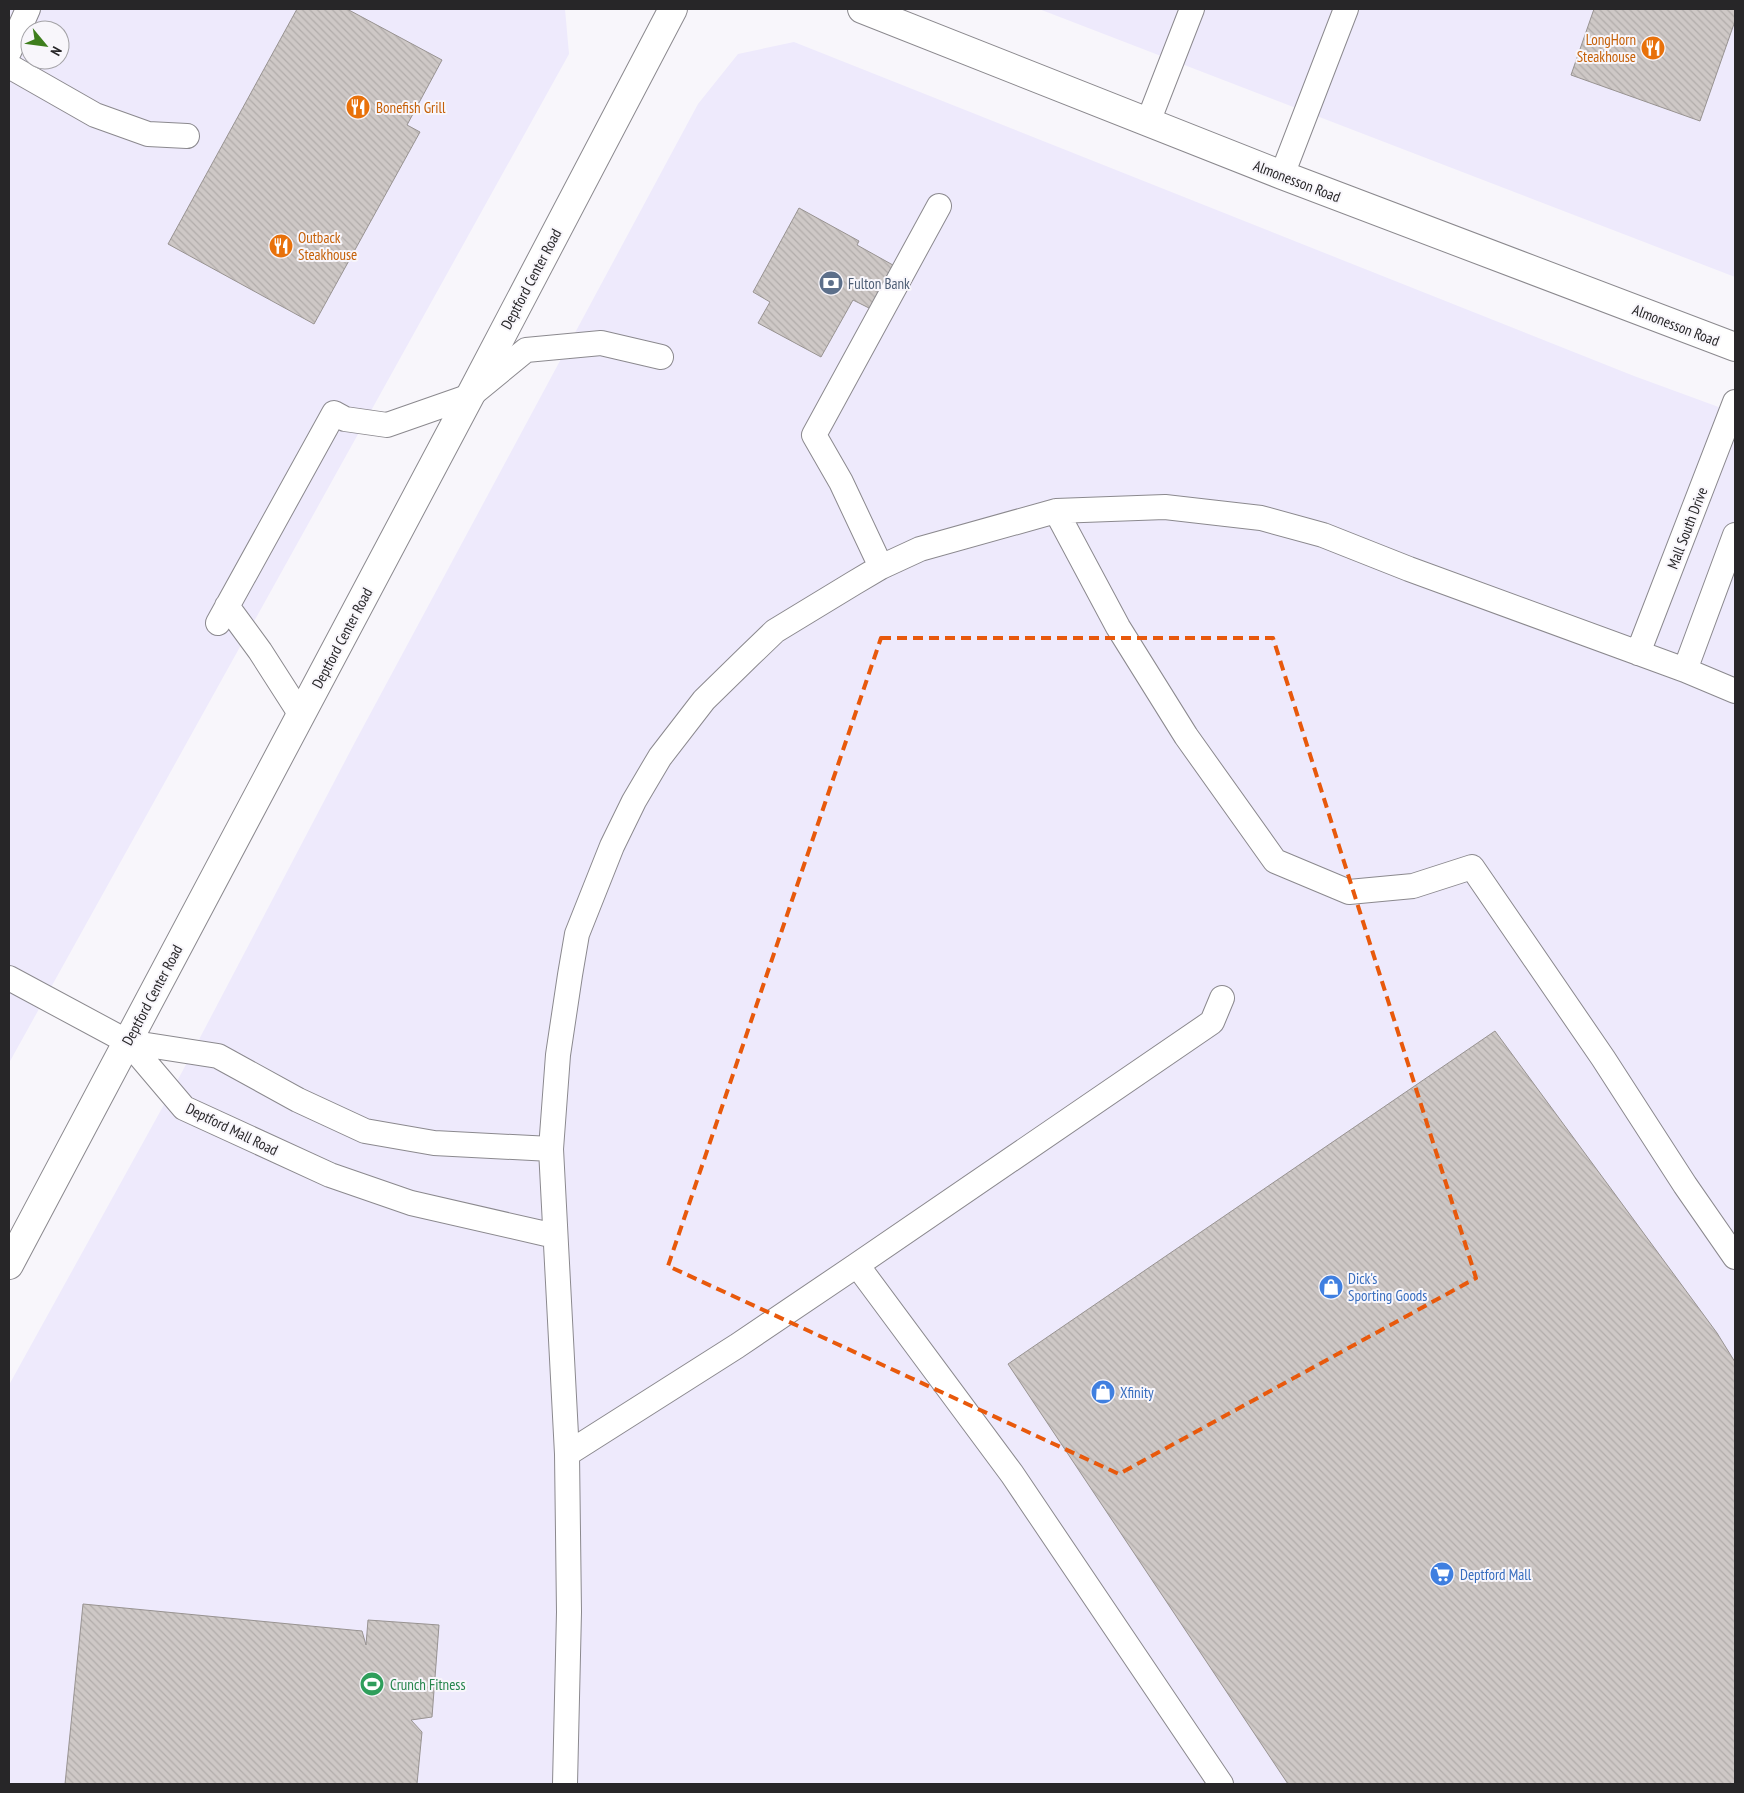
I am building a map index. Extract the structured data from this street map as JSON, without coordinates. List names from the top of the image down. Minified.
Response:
{"streets":{"main road":["Almonesson Road","Deptford Center Road"],"lane":["Mall South Drive","Deptford Mall Road"]},"crossings":[["Deptford Center Road","Deptford Mall Road"]],"places":{"restaurant":["LongHorn Steakhouse","Bonefish Grill","Outback Steakhouse"],"bank":["Fulton Bank"],"shop":["Dick's Sporting Goods","Xfinity"],"supermarket":["Deptford Mall"],"sports":["Crunch Fitness"]},"north":"bottom right"}
